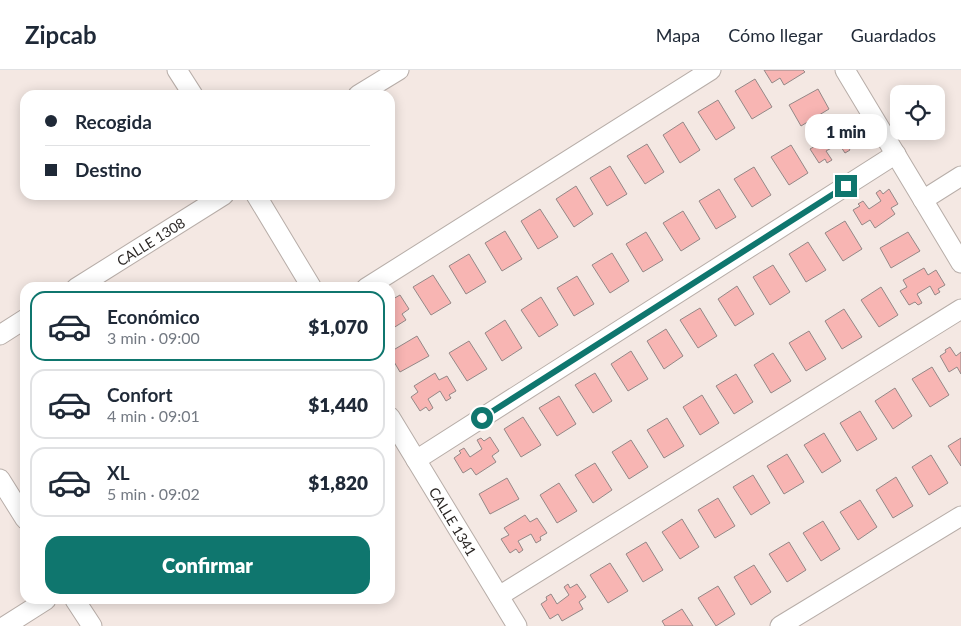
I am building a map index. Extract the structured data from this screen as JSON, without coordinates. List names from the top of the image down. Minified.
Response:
{"streets":{"street":["CALLE 1308","CALLE 1341"]},"page":{"header":"Zipcab","nav":["Mapa","Cómo llegar","Guardados"],"banner":["Recogida","Destino"],"bubble":"1 min","list":[{"name":"Económico","note":"3 min · 09:00","value":"$1,070"},{"name":"Confort","note":"4 min · 09:01","value":"$1,440"},{"name":"XL","note":"5 min · 09:02","value":"$1,820"}],"buttons":"Confirmar"}}
